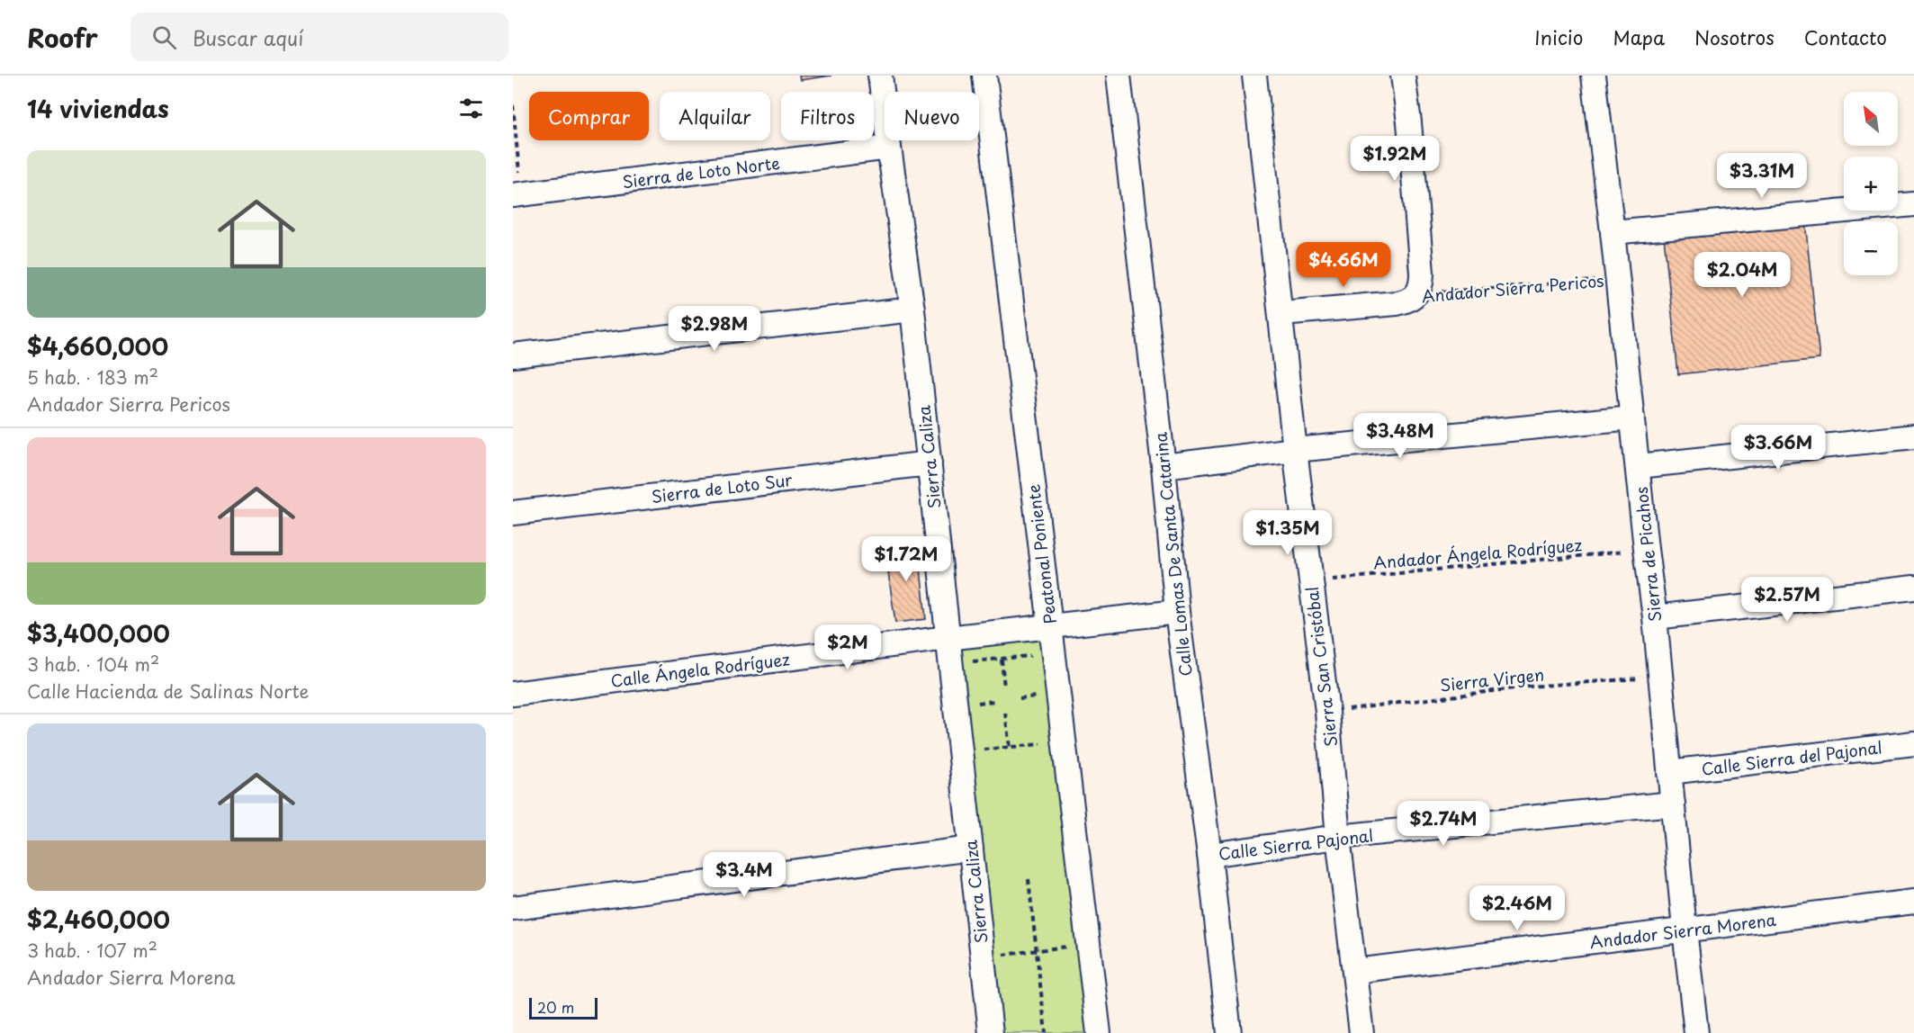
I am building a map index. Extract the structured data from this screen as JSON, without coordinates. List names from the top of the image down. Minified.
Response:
{"streets":{"street":["Sierra de Loto Norte","Andador Sierra Pericos","Sierra Caliza","Sierra de Loto Sur","Peatonal Poniente","Calle Lomas De Santa Catarina","Sierra de Picahos","Sierra San Cristóbal","Calle Ángela Rodríguez","Calle Sierra del Pajonal","Calle Sierra Pajonal","Andador Sierra Morena"],"path":["Andador Ángela Rodríguez","Sierra Virgen"]},"crossings":[["Sierra de Loto Norte","Sierra Caliza"],["Andador Sierra Pericos","Sierra de Picahos"],["Andador Sierra Pericos","Sierra San Cristóbal"],["Sierra Caliza","Sierra de Loto Sur"],["Sierra Caliza","Calle Ángela Rodríguez"],["Andador Ángela Rodríguez","Sierra de Picahos"],["Andador Ángela Rodríguez","Sierra San Cristóbal"],["Peatonal Poniente","Calle Ángela Rodríguez"],["Calle Lomas De Santa Catarina","Calle Ángela Rodríguez"],["Calle Lomas De Santa Catarina","Calle Sierra Pajonal"],["Sierra de Picahos","Sierra Virgen"],["Sierra de Picahos","Calle Sierra del Pajonal"],["Sierra de Picahos","Calle Sierra Pajonal"],["Sierra de Picahos","Andador Sierra Morena"],["Sierra San Cristóbal","Sierra Virgen"],["Sierra San Cristóbal","Calle Sierra Pajonal"],["Sierra San Cristóbal","Andador Sierra Morena"]],"scale_bar":"20 m","north":"top left","page":{"header":"Roofr","search":"Buscar aquí","nav":["Inicio","Mapa","Nosotros","Contacto"],"heading":"14 viviendas","map_buttons":["+","−"],"chip":["Comprar","Alquilar","Filtros","Nuevo"],"price":["$1.92M","$3.31M","$4.66M","$2.04M","$2.98M","$3.48M","$3.66M","$1.35M","$1.72M","$2.57M","$2M","$2.74M","$3.4M","$2.46M"],"list":[{"name":"$4,660,000","note":"5 hab. · 183 m² · Andador Sierra Pericos"},{"name":"$3,400,000","note":"3 hab. · 104 m² · Calle Hacienda de Salinas Norte"},{"name":"$2,460,000","note":"3 hab. · 107 m² · Andador Sierra Morena"}],"scale":"20 m"}}
